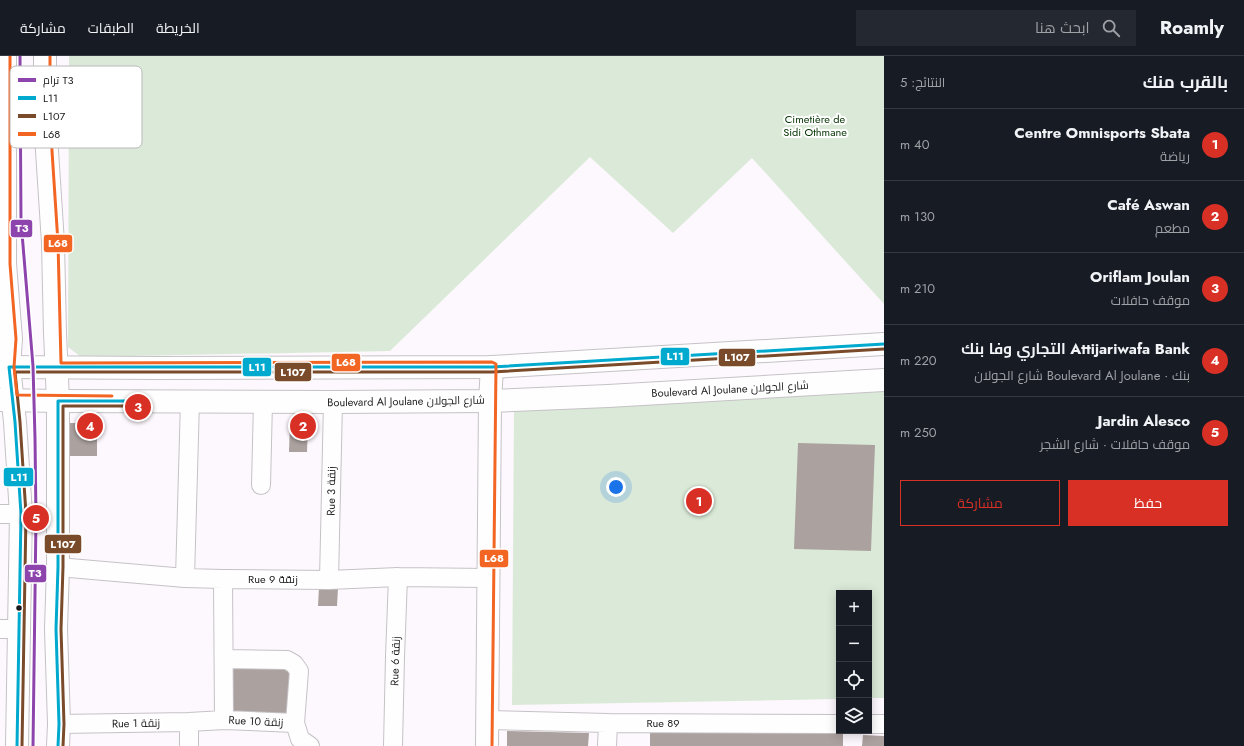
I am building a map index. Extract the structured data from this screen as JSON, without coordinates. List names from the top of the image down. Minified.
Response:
{"streets":{"main road":["Boulevard Al Joulane شارع الجولان"],"street":["Rue 3 زنقة","Rue 9 زنقة","Rue 6 زنقة","Rue 10 زنقة","Rue 1 زنقة","Rue 89"]},"crossings":[["Boulevard Al Joulane شارع الجولان","Rue 3 زنقة"],["Rue 3 زنقة","Rue 9 زنقة"],["Rue 9 زنقة","Rue 6 زنقة"],["Rue 10 زنقة","Rue 1 زنقة"]],"parks":["Cimetière de Sidi Othmane"],"lines":["tram line T3","transit line L68","transit line L11","transit line L107"],"legend":["ترام T3","L11","L107","L68"],"page":{"header":"Roamly","search":"ابحث هنا","nav":["الخريطة","الطبقات","مشاركة"],"heading":["بالقرب منك","النتائج: 5"],"list":[{"mark":"1","name":"Centre Omnisports Sbata","note":"رياضة","value":"40 m"},{"mark":"2","name":"Café Aswan","note":"مطعم","value":"130 m"},{"mark":"3","name":"Oriflam Joulan","note":"موقف حافلات","value":"210 m"},{"mark":"4","name":"Attijariwafa Bank التجاري وفا بنك","note":"بنك · Boulevard Al Joulane شارع الجولان","value":"220 m"},{"mark":"5","name":"Jardin Alesco","note":"موقف حافلات · شارع الشجر","value":"250 m"}],"pins":["3","2","4","1","5"],"buttons":["حفظ","مشاركة"],"map_buttons":["+","−"]}}
